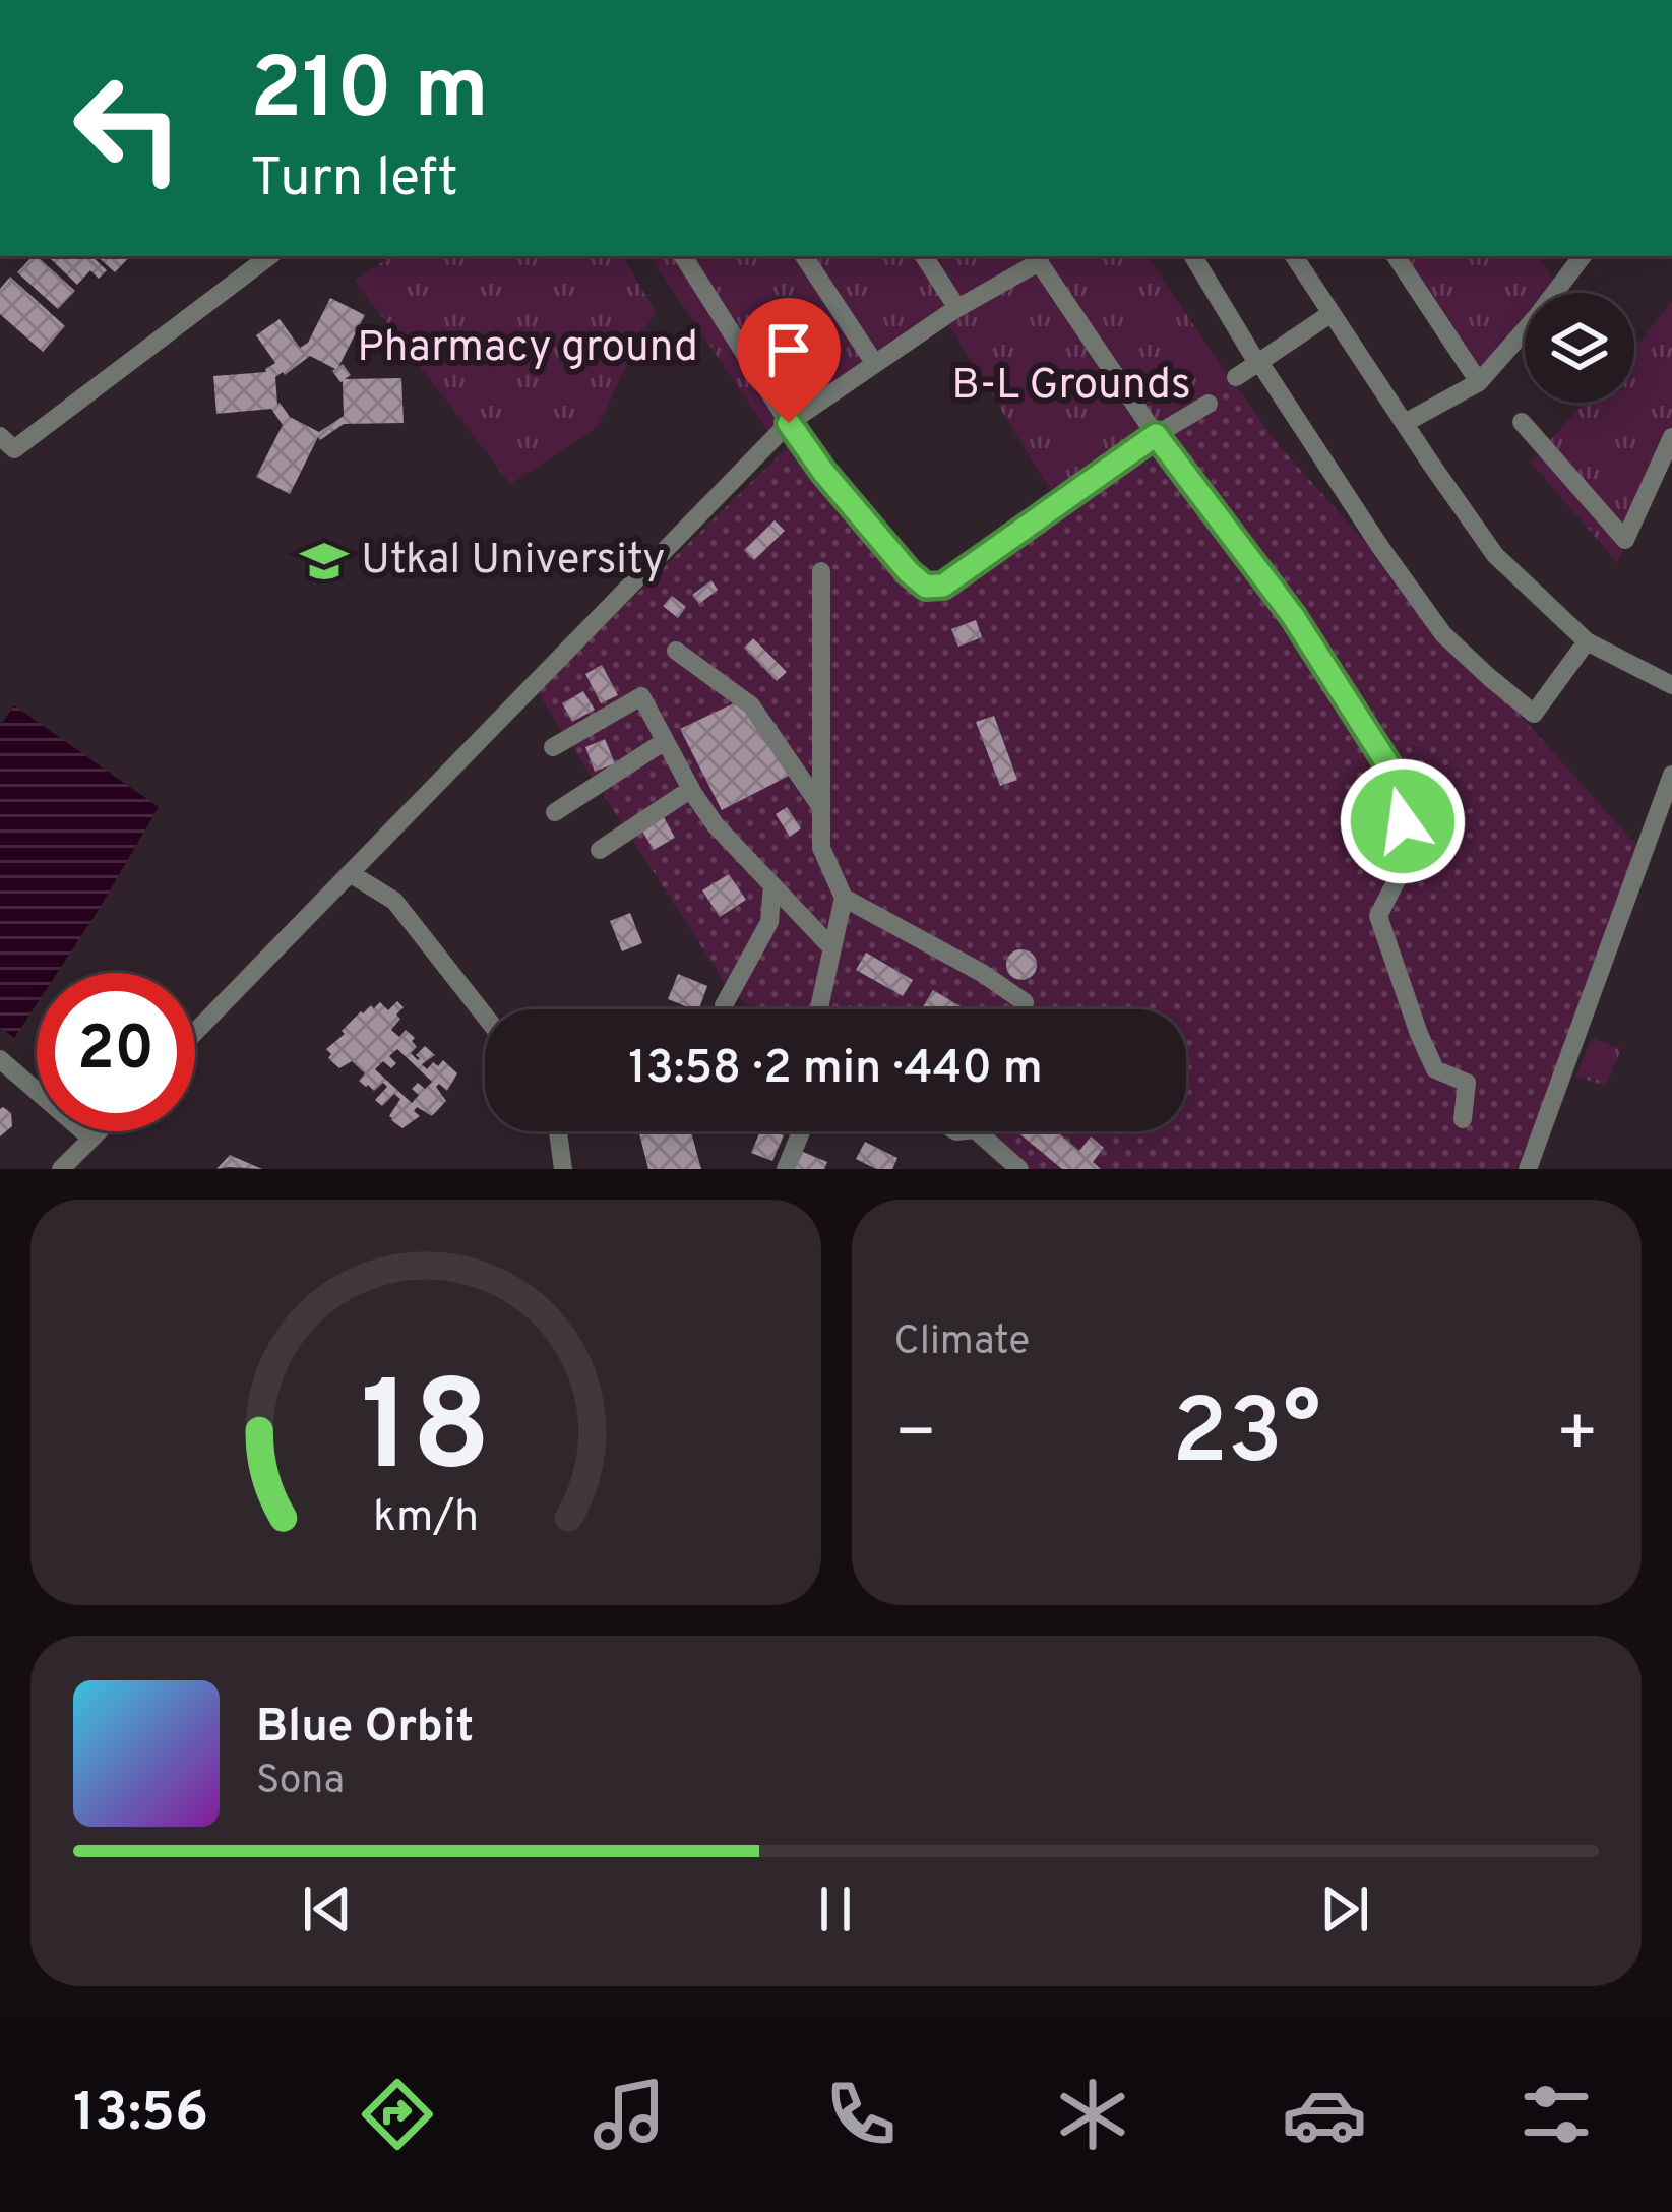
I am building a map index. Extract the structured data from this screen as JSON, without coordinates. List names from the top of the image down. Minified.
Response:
{"parks":["Pharmacy ground","B-L Grounds"],"places":{"school or university":["Utkal University"]},"page":{"turn":["210 m","Turn left"],"limit":"20","trip":"13:58 · 2 min · 440 m","tile":"Climate","heat":["−","23°","+"],"song":["Blue Orbit","Sona"],"tabs":"13:56","gauge":["18","km/h"]}}
